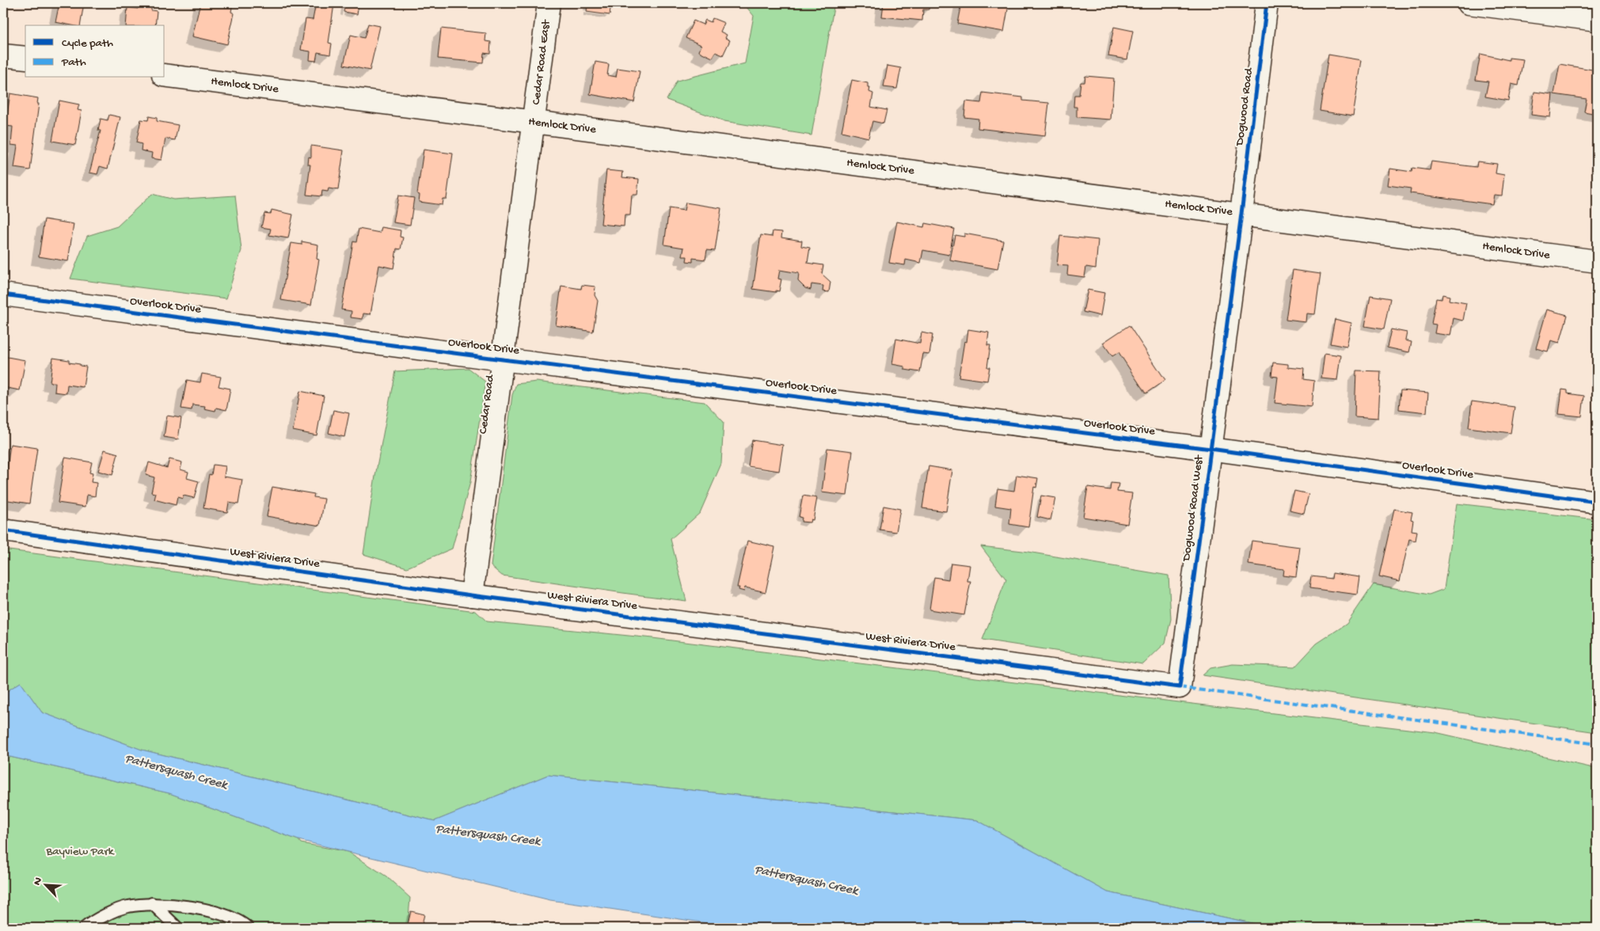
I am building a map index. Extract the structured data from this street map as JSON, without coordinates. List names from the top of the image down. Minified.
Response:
{"streets":{"street":["Cedar Road East","Hemlock Drive","Dogwood Road","Overlook Drive","Cedar Road","Dogwood Road West","West Riviera Drive"]},"crossings":[["Cedar Road East","Hemlock Drive"],["Cedar Road East","Cedar Road"],["Hemlock Drive","Dogwood Road"],["Hemlock Drive","Cedar Road"],["Hemlock Drive","Dogwood Road West"],["Dogwood Road","Dogwood Road West"],["Overlook Drive","Cedar Road"],["Overlook Drive","Dogwood Road West"],["Cedar Road","West Riviera Drive"],["Dogwood Road West","West Riviera Drive"]],"water":["Pattersquash Creek"],"parks":["Bayview Park"],"legend":["Cycle path","Path"],"north":"top left"}
